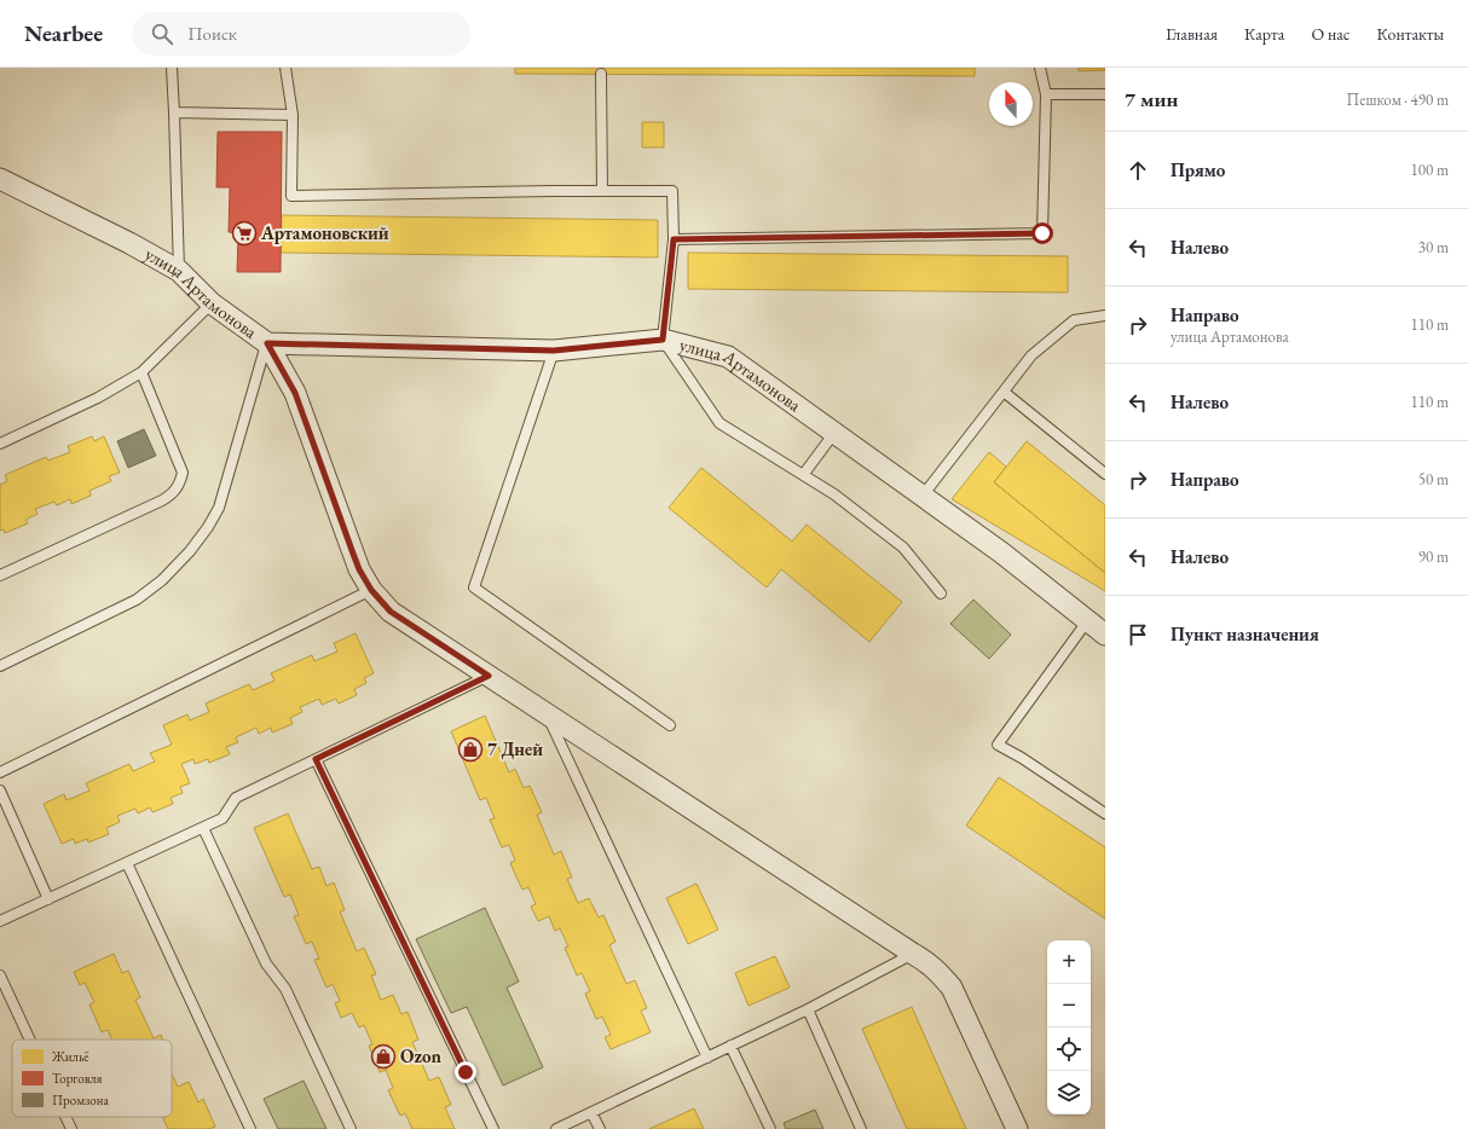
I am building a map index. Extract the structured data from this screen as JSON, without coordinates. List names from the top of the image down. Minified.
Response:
{"streets":{"street":["улица Артамонова"]},"places":{"supermarket":["Артамоновский"],"shop":["7 Дней","Ozon"]},"legend":["Жильё","Торговля","Промзона"],"north":"top","page":{"header":"Nearbee","search":"Поиск","nav":["Главная","Карта","О нас","Контакты"],"heading":["7 мин","Пешком · 490 m"],"list":[["Прямо","100 m"],["Налево","30 m"],["Направо","улица Артамонова","110 m"],["Налево","110 m"],["Направо","50 m"],["Налево","90 m"],"Пункт назначения"],"map_buttons":["+","−"]}}
